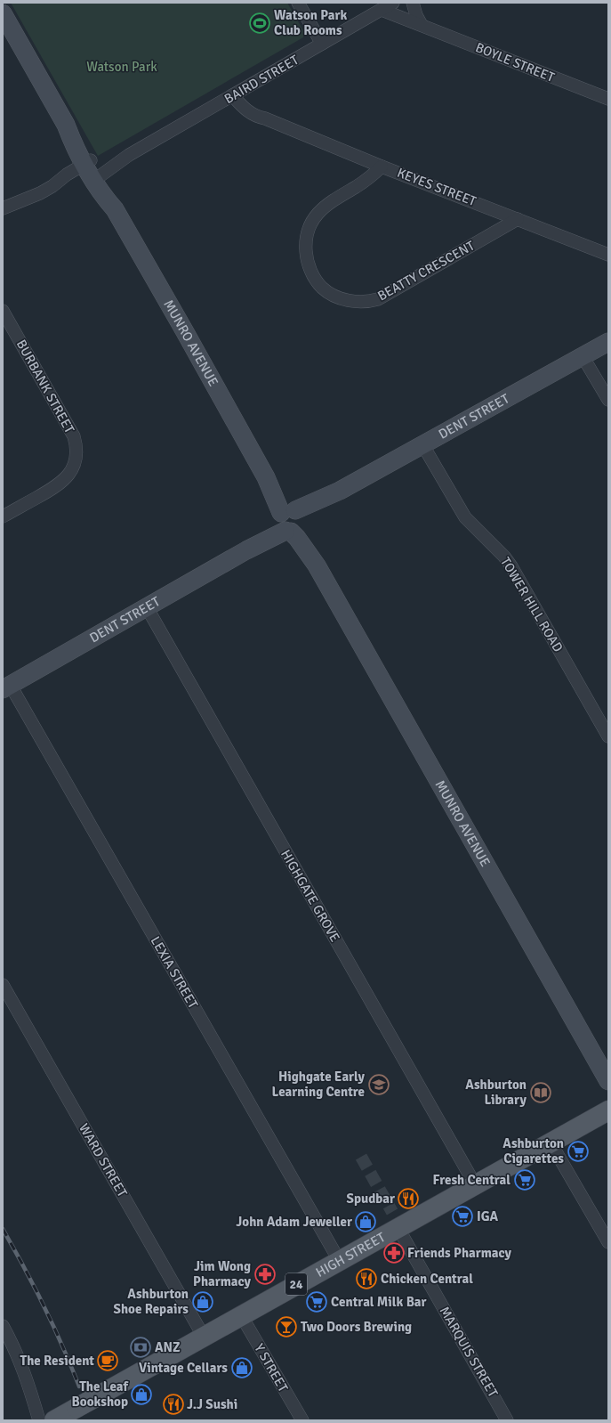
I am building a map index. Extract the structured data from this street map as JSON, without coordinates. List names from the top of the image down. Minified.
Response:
{"streets":{"main road":["HIGH STREET","24"],"street":["BOYLE STREET","BAIRD STREET","KEYES STREET","BEATTY CRESCENT","MUNRO AVENUE","BURBANK STREET","DENT STREET","TOWER HILL ROAD","HIGHGATE GROVE","LEXIA STREET","WARD STREET","MARQUIS STREET","Y STREET"]},"crossings":[["BOYLE STREET","BAIRD STREET"],["BAIRD STREET","KEYES STREET"],["BAIRD STREET","MUNRO AVENUE"],["KEYES STREET","BEATTY CRESCENT"],["MUNRO AVENUE","DENT STREET"],["DENT STREET","TOWER HILL ROAD"],["DENT STREET","HIGHGATE GROVE"],["DENT STREET","LEXIA STREET"],["HIGHGATE GROVE","HIGH STREET"],["LEXIA STREET","HIGH STREET"],["WARD STREET","HIGH STREET"],["HIGH STREET","MARQUIS STREET"],["HIGH STREET","Y STREET"]],"parks":["Watson Park"],"places":{"sports":["Watson Park Club Rooms"],"school or university":["Highgate Early Learning Centre"],"library":["Ashburton Library"],"supermarket":["Ashburton Cigarettes","Fresh Central","IGA","Central Milk Bar"],"restaurant":["Spudbar","Chicken Central","J.J Sushi"],"shop":["John Adam Jeweller","Ashburton Shoe Repairs","Vintage Cellars","The Leaf Bookshop"],"pharmacy":["Friends Pharmacy","Jim Wong Pharmacy"],"bar":["Two Doors Brewing"],"bank":["ANZ"],"cafe":["The Resident"]}}
